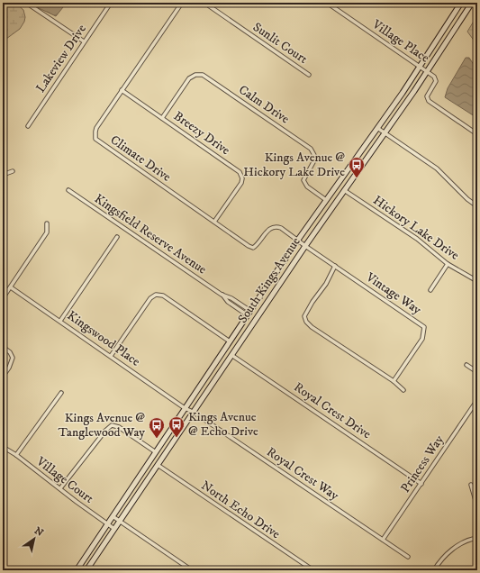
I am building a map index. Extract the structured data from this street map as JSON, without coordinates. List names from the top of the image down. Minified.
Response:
{"streets":{"main road":["South Kings Avenue"],"street":["Village Place","Sunlit Court","Lakeview Drive","Calm Drive","Breezy Drive","Climate Drive","Hickory Lake Drive","Kingsfield Reserve Avenue","Vintage Way","Kingswood Place","Royal Crest Drive","Princess Way","Royal Crest Way","Village Court","North Echo Drive"]},"crossings":[["Village Place","South Kings Avenue"],["Calm Drive","Breezy Drive"],["Calm Drive","South Kings Avenue"],["Breezy Drive","Climate Drive"],["Climate Drive","South Kings Avenue"],["Climate Drive","Vintage Way"],["Hickory Lake Drive","South Kings Avenue"],["Kingsfield Reserve Avenue","South Kings Avenue"],["South Kings Avenue","Vintage Way"],["South Kings Avenue","Kingswood Place"],["South Kings Avenue","Royal Crest Drive"],["South Kings Avenue","Royal Crest Way"],["South Kings Avenue","Village Court"],["South Kings Avenue","North Echo Drive"],["Kingswood Place","Royal Crest Way"],["Royal Crest Drive","Princess Way"],["Princess Way","Royal Crest Way"]],"places":{"bus stop":["Kings Avenue @ Hickory Lake Drive","Kings Avenue @ Echo Drive","Kings Avenue @ Tanglewood Way"]},"north":"top right"}
